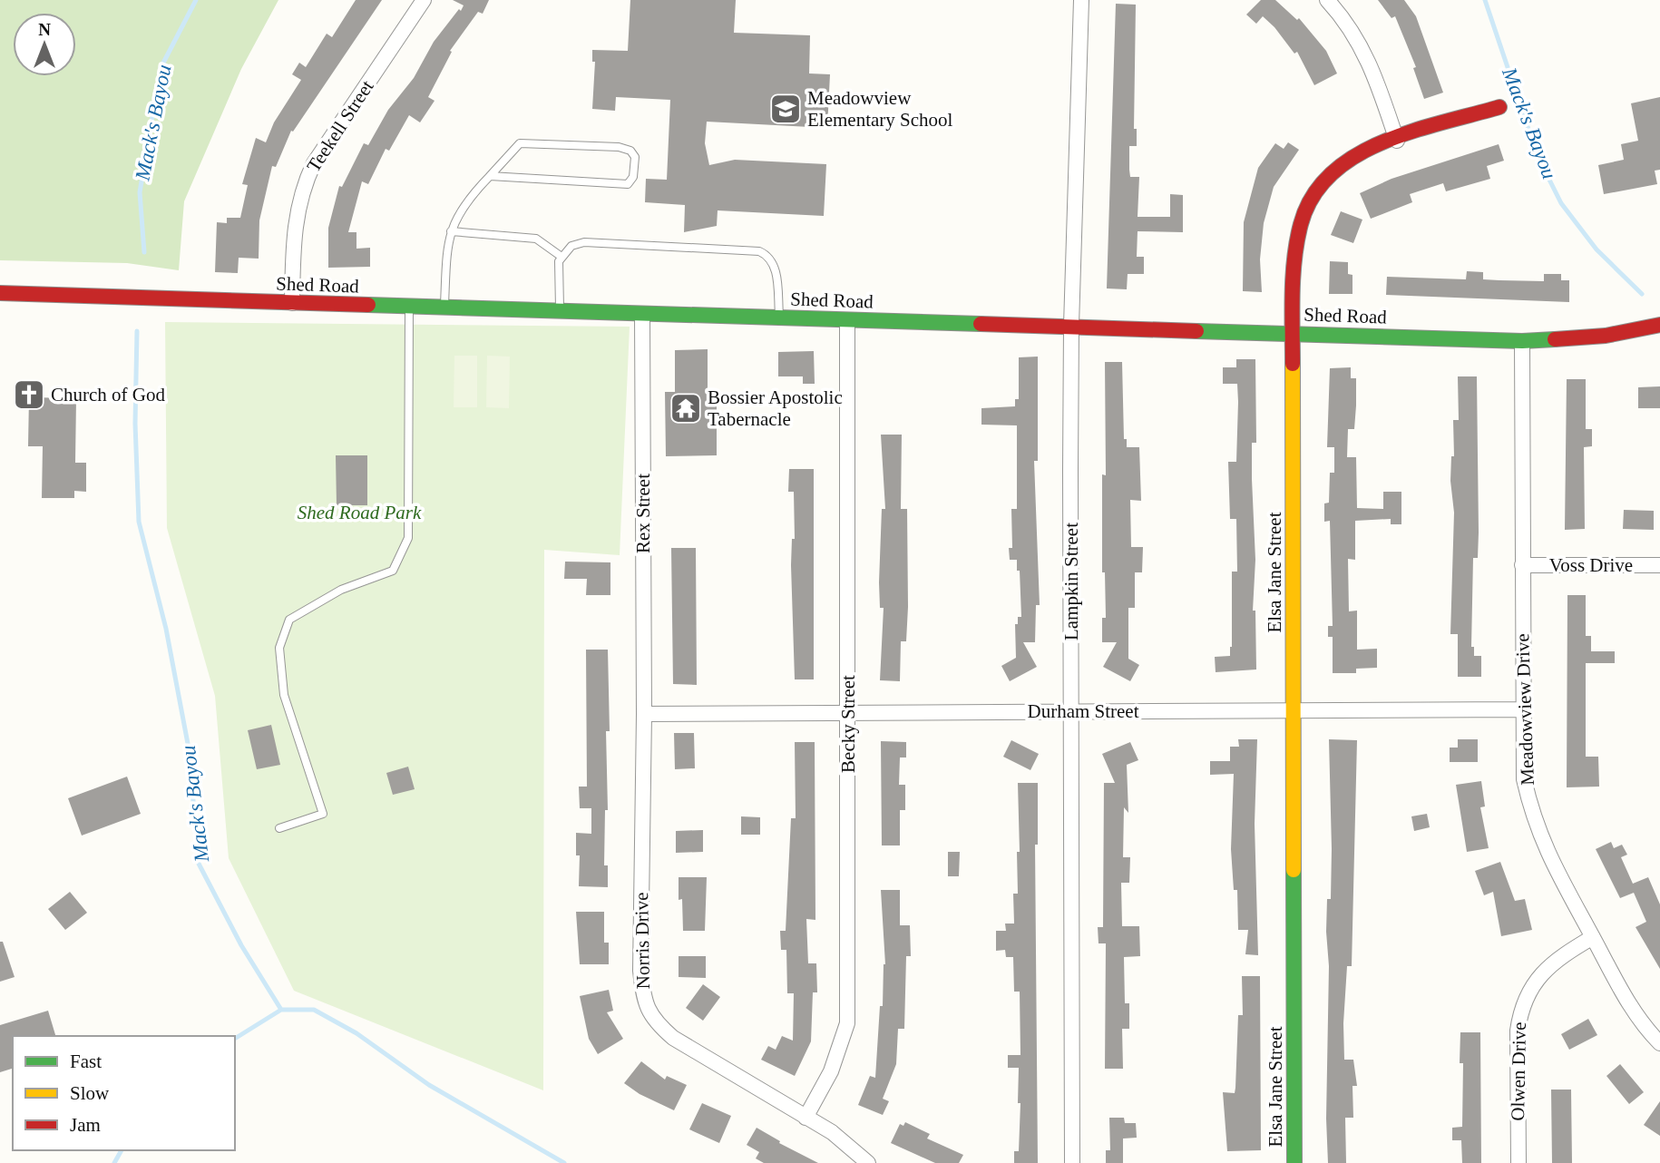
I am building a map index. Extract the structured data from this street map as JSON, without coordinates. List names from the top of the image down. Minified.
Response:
{"streets":{"street":["Teekell Street","Shed Road","Rex Street","Voss Drive","Elsa Jane Street","Lampkin Street","Meadowview Drive","Durham Street","Becky Street","Norris Drive","Olwen Drive"]},"crossings":[["Teekell Street","Shed Road"],["Shed Road","Rex Street"],["Shed Road","Elsa Jane Street"],["Shed Road","Lampkin Street"],["Shed Road","Meadowview Drive"],["Shed Road","Becky Street"],["Rex Street","Durham Street"],["Rex Street","Norris Drive"],["Voss Drive","Meadowview Drive"],["Elsa Jane Street","Durham Street"],["Lampkin Street","Durham Street"],["Meadowview Drive","Durham Street"],["Meadowview Drive","Olwen Drive"],["Durham Street","Becky Street"],["Durham Street","Norris Drive"],["Becky Street","Norris Drive"]],"water":["Mack's Bayou"],"parks":["Shed Road Park"],"places":{"school or university":["Meadowview Elementary School"],"church":["Church of God"],"temple":["Bossier Apostolic Tabernacle"]},"legend":["Fast","Slow","Jam"],"north":"top"}
